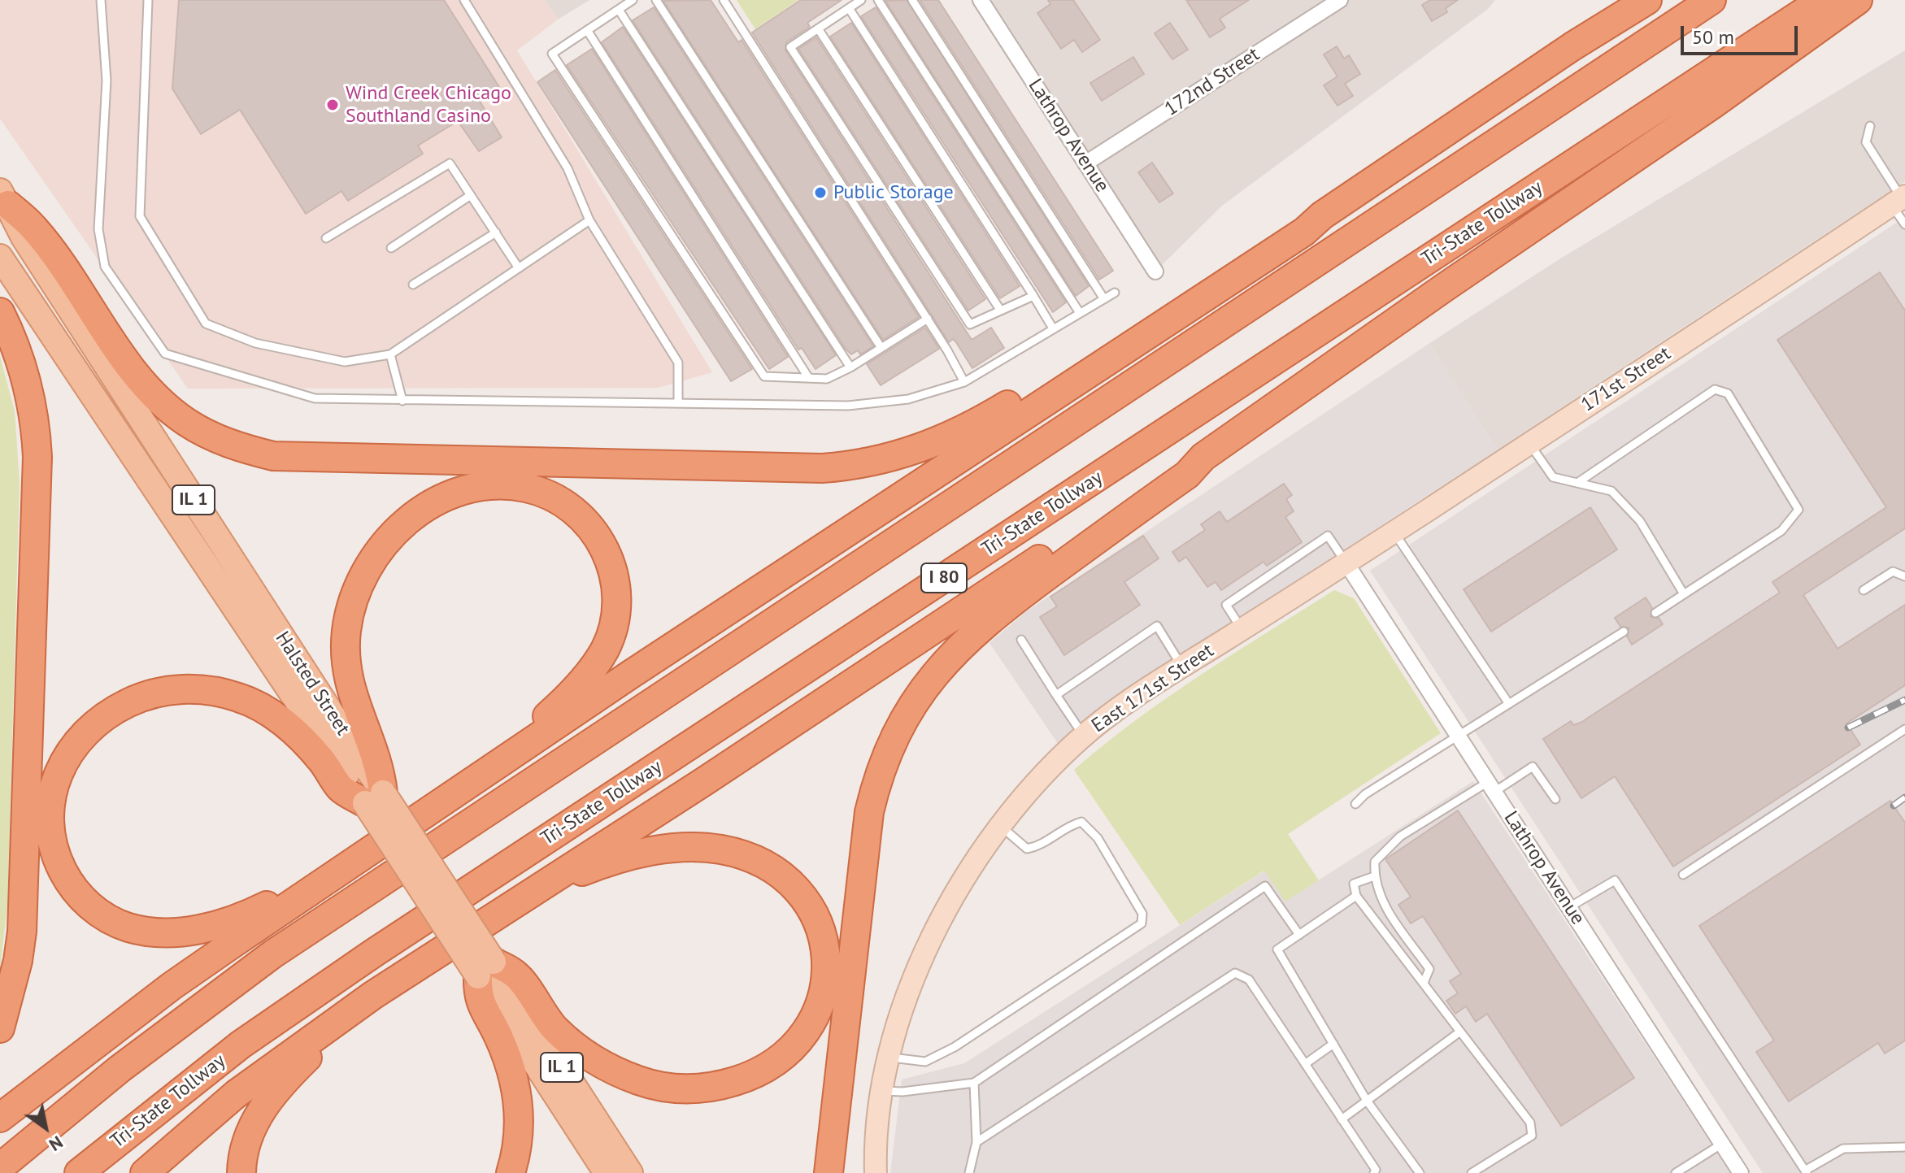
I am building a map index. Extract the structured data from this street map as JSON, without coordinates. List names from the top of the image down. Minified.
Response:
{"streets":{"highway":["Tri-State Tollway","I 80"],"main road":["IL 1","Halsted Street"],"street":["172nd Street","Lathrop Avenue","171st Street","East 171st Street"]},"crossings":[["172nd Street","Lathrop Avenue"],["Lathrop Avenue","171st Street"],["Lathrop Avenue","East 171st Street"],["171st Street","East 171st Street"]],"places":["Wind Creek Chicago Southland Casino","Public Storage"],"scale_bar":"50 m","north":"bottom right"}
